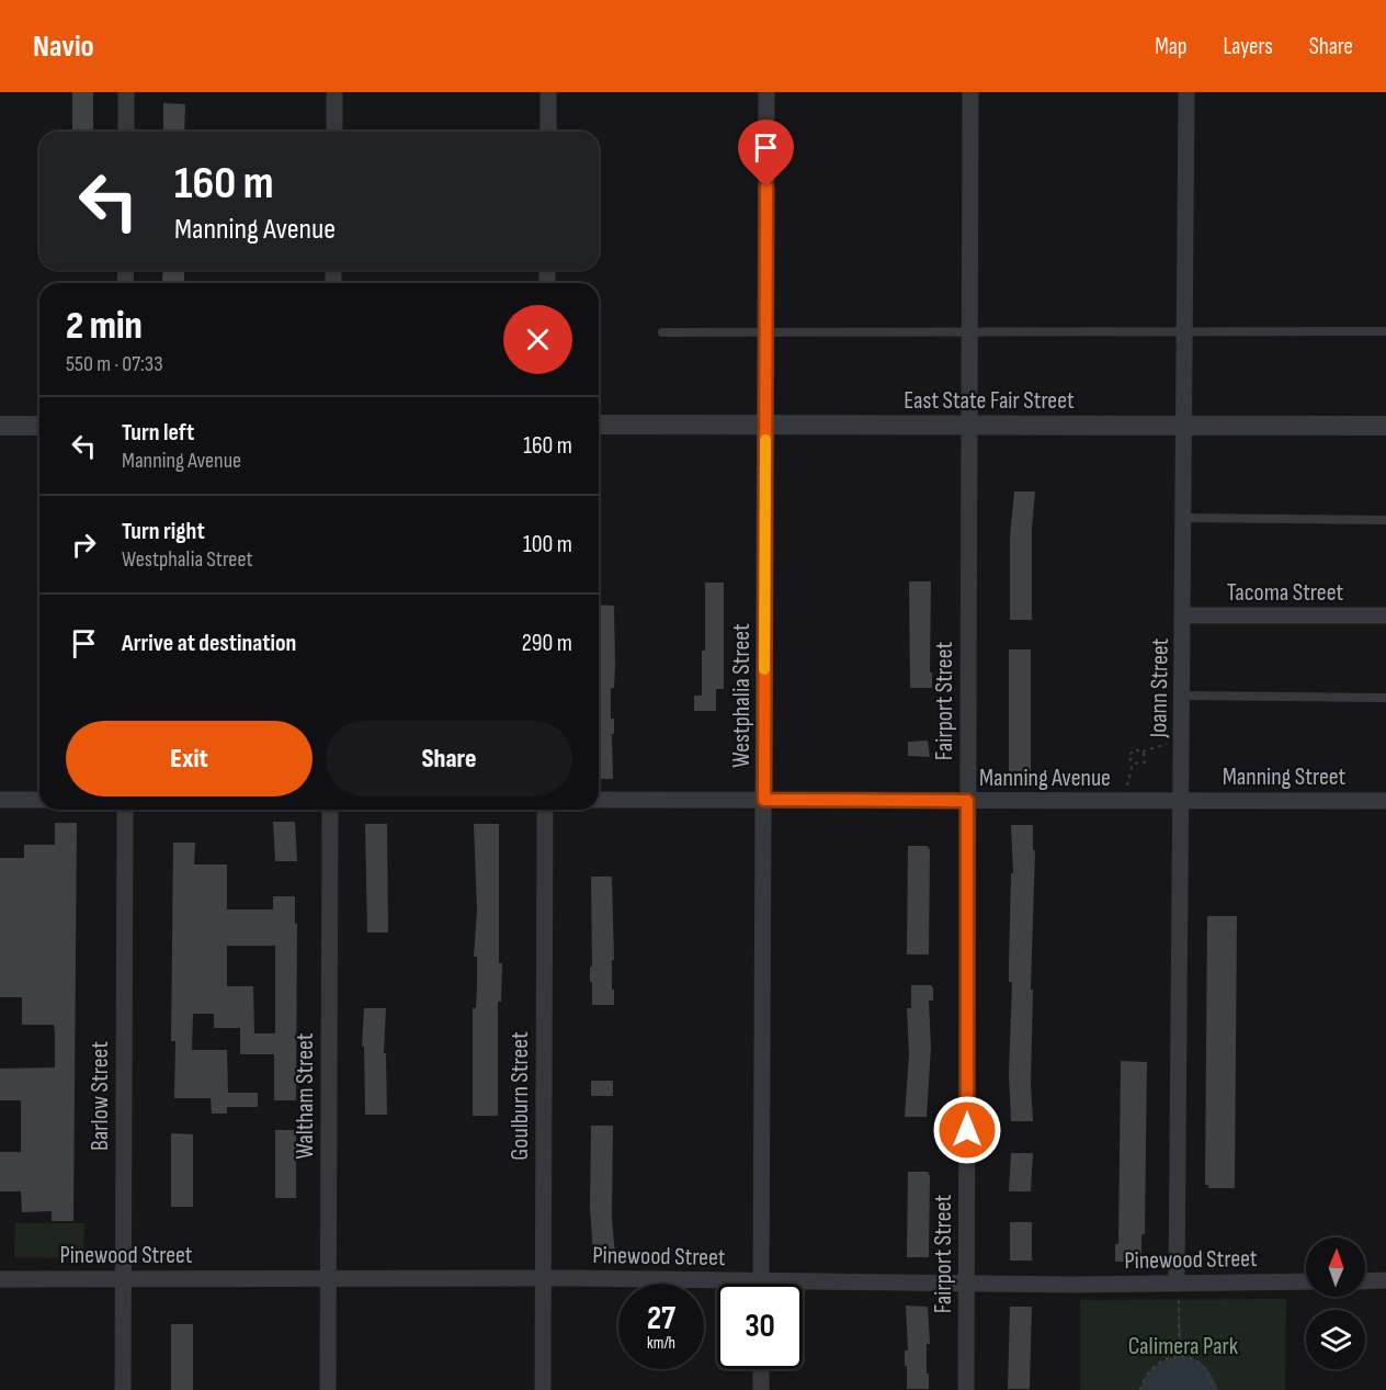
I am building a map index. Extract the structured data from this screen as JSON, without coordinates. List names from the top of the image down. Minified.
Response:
{"streets":{"street":["East State Fair Street","Tacoma Street","Joann Street","Westphalia Street","Fairport Street","Manning Street","Manning Avenue","Barlow Street","Waltham Street","Goulburn Street","Pinewood Street"]},"crossings":[["East State Fair Street","Joann Street"],["East State Fair Street","Westphalia Street"],["East State Fair Street","Fairport Street"],["Tacoma Street","Joann Street"],["Joann Street","Manning Street"],["Joann Street","Manning Avenue"],["Joann Street","Pinewood Street"],["Westphalia Street","Manning Avenue"],["Westphalia Street","Pinewood Street"],["Fairport Street","Manning Avenue"],["Fairport Street","Pinewood Street"],["Manning Street","Manning Avenue"],["Barlow Street","Pinewood Street"],["Waltham Street","Pinewood Street"],["Goulburn Street","Pinewood Street"]],"parks":["Calimera Park"],"north":"top","page":{"header":"Navio","nav":["Map","Layers","Share"],"turn":["160 m","Manning Avenue"],"heading":["2 min","550 m · 07:33"],"list":[{"name":"Turn left","note":"Manning Avenue","value":"160 m"},{"name":"Turn right","note":"Westphalia Street","value":"100 m"},{"name":"Arrive at destination","value":"290 m"}],"buttons":["Exit","Share"],"speed":"27 km/h","limit":"30"}}
